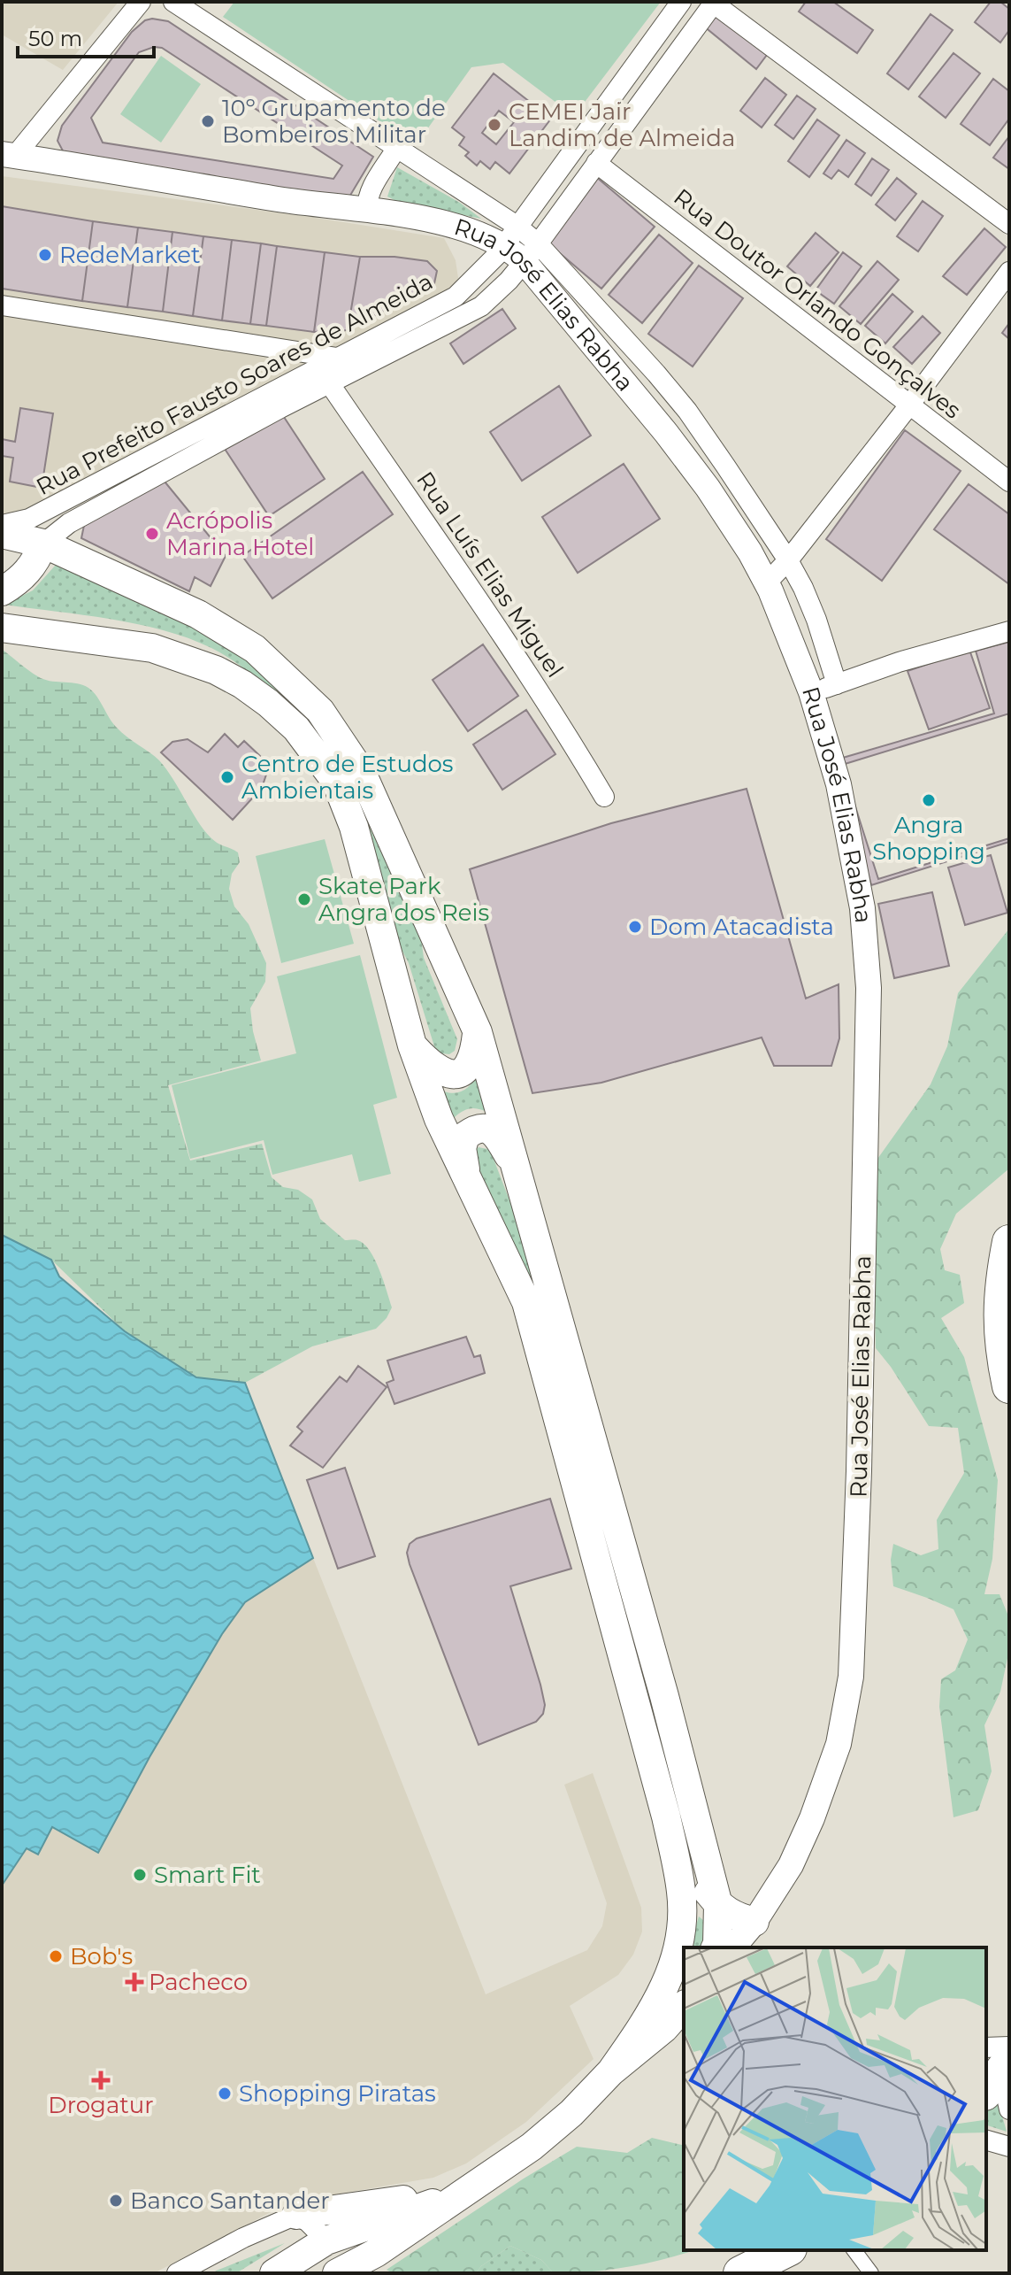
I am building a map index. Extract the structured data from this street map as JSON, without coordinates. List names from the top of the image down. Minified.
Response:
{"streets":{"street":["Rua Doutor Orlando Gonçalves","Rua José Elias Rabha","Rua Prefeito Fausto Soares de Almeida","Rua Luís Elias Miguel"]},"crossings":[["Rua Doutor Orlando Gonçalves","Rua Prefeito Fausto Soares de Almeida"],["Rua José Elias Rabha","Rua Prefeito Fausto Soares de Almeida"],["Rua Prefeito Fausto Soares de Almeida","Rua Luís Elias Miguel"]],"places":{"other":["10º Grupamento de Bombeiros Militar","CEMEI Jair Landim de Almeida","RedeMarket","Acrópolis Marina Hotel","Centro de Estudos Ambientais","Angra Shopping","Skate Park Angra dos Reis","Dom Atacadista","Smart Fit","Bob's","Shopping Piratas","Banco Santander"],"health":["Pacheco","Drogatur"]},"scale_bar":"50 m"}
